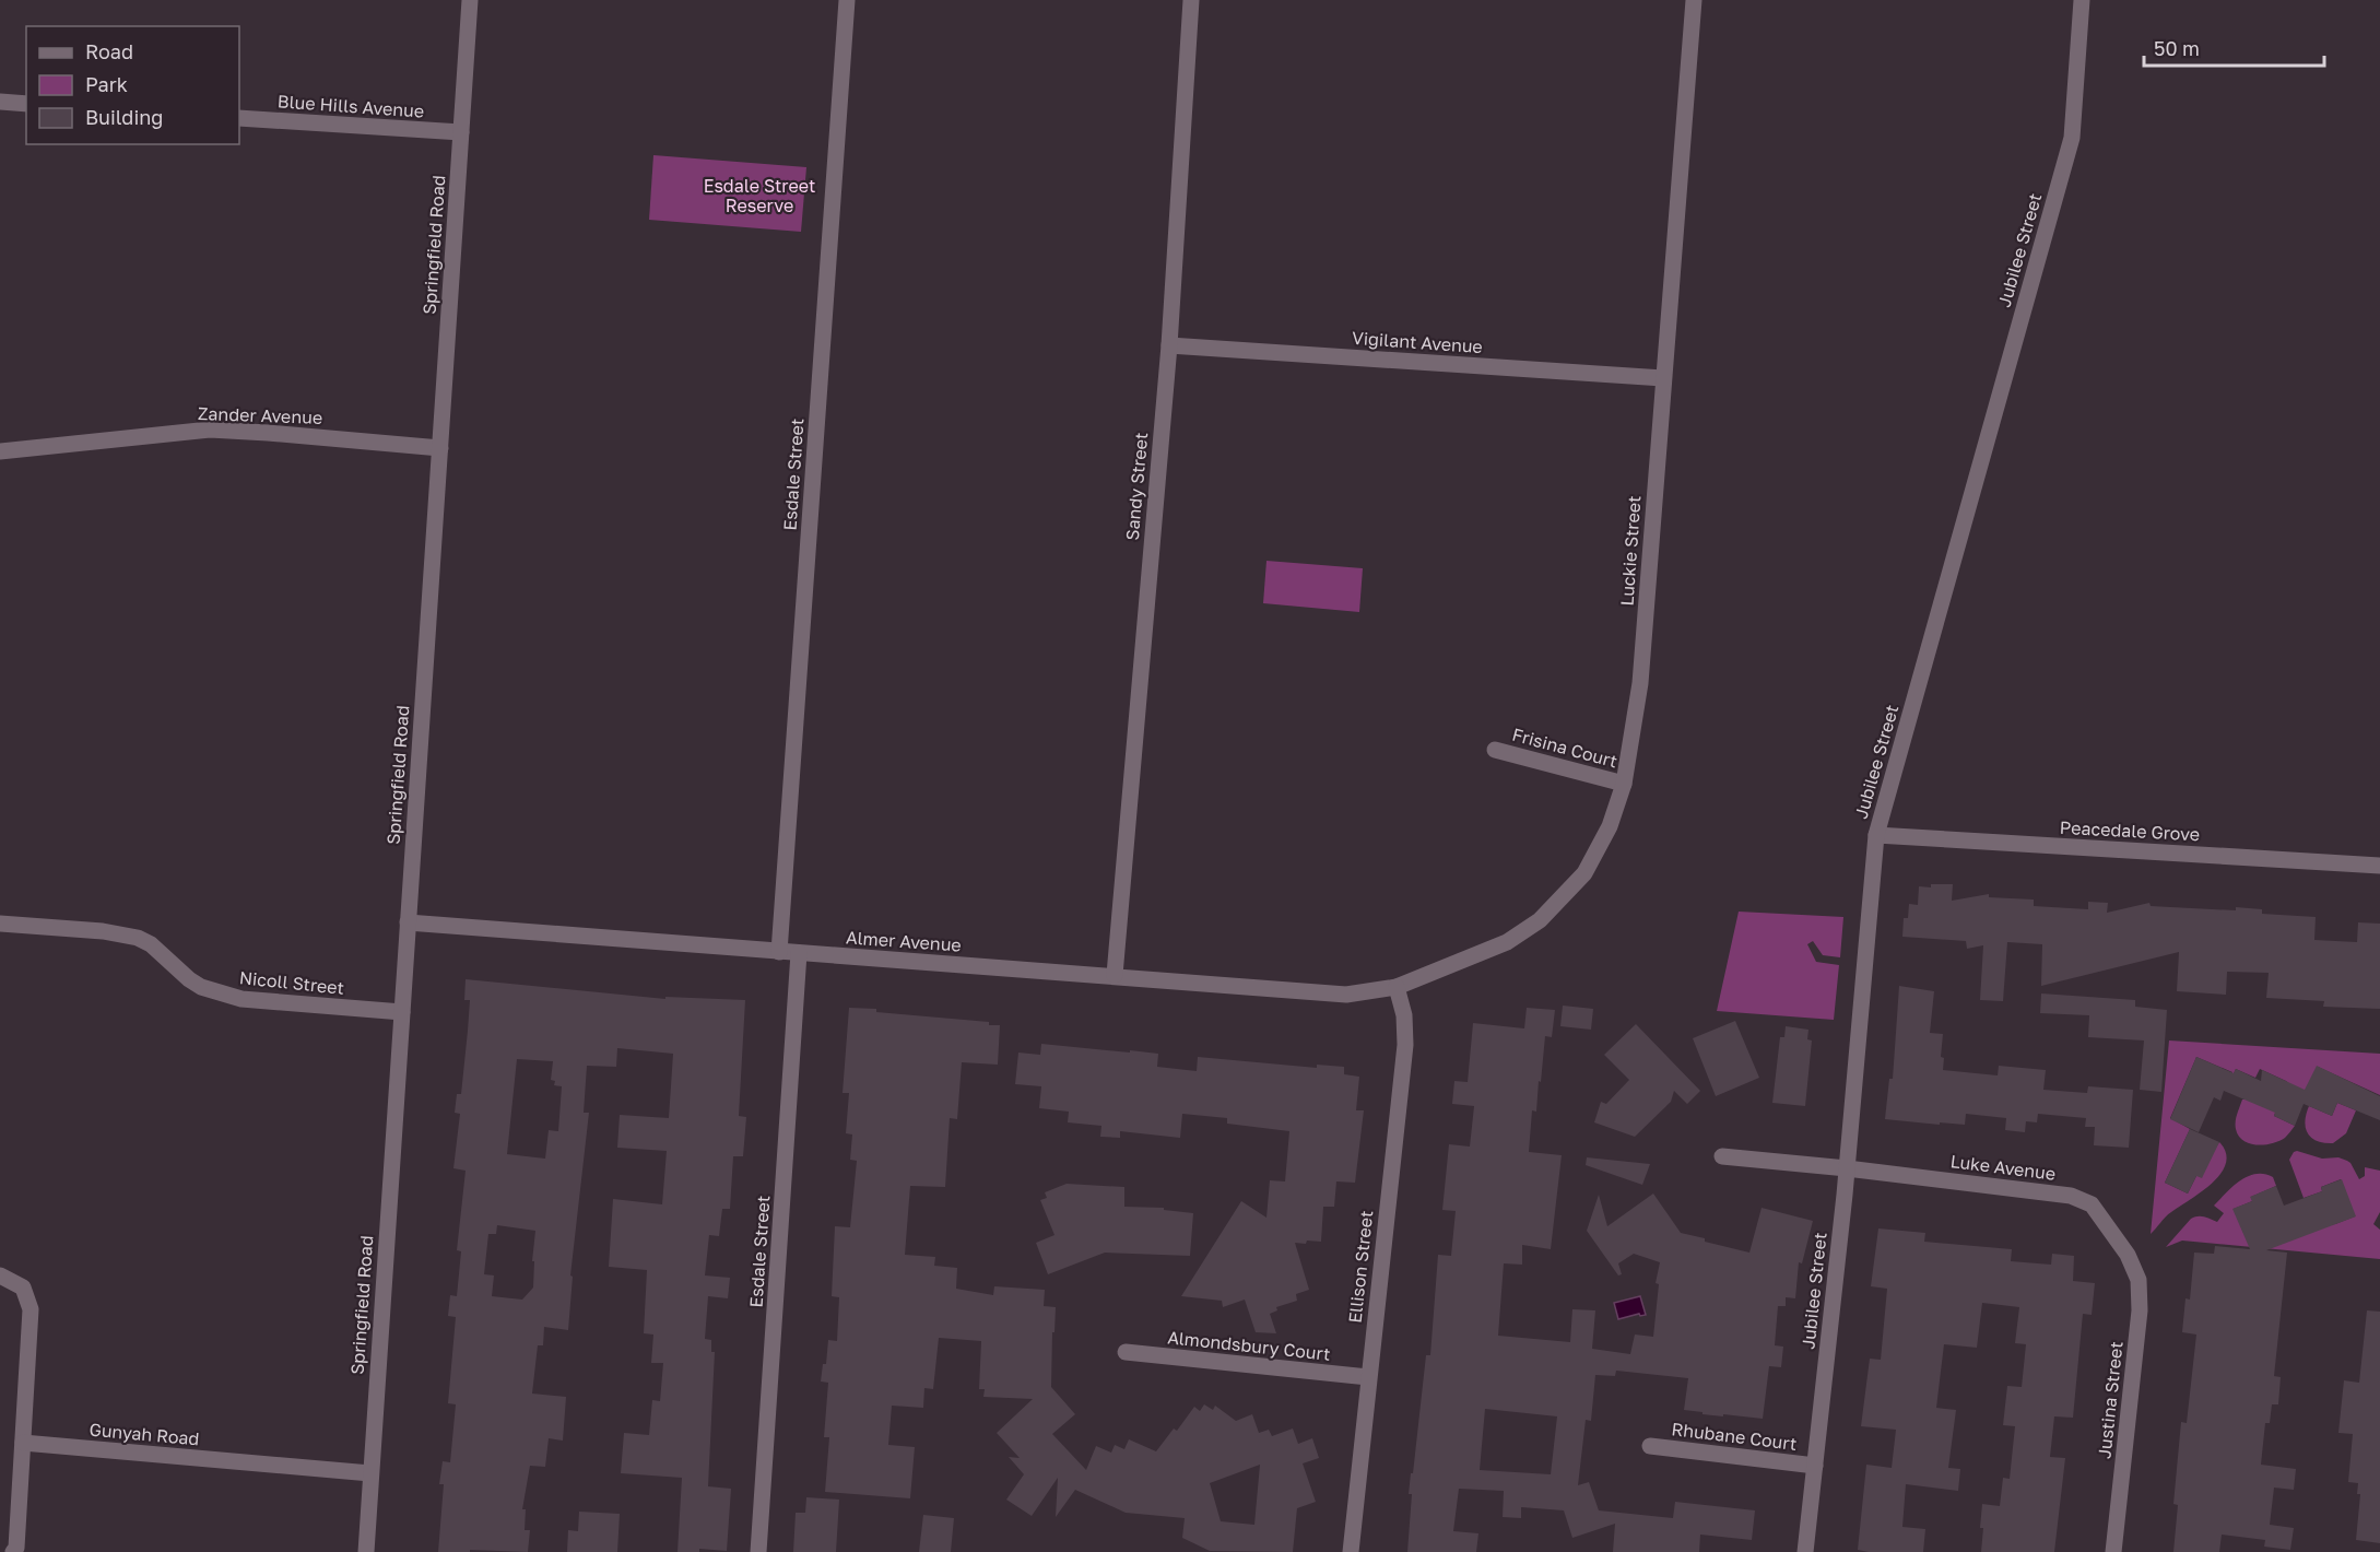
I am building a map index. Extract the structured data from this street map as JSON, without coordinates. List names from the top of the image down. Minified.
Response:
{"streets":{"street":["Blue Hills Avenue","Springfield Road","Jubilee Street","Vigilant Avenue","Zander Avenue","Esdale Street","Sandy Street","Luckie Street","Frisina Court","Peacedale Grove","Almer Avenue","Nicoll Street","Luke Avenue","Ellison Street","Almondsbury Court","Justina Street","Gunyah Road","Rhubane Court"]},"crossings":[["Blue Hills Avenue","Springfield Road"],["Springfield Road","Zander Avenue"],["Springfield Road","Almer Avenue"],["Springfield Road","Nicoll Street"],["Springfield Road","Gunyah Road"],["Jubilee Street","Peacedale Grove"],["Jubilee Street","Luke Avenue"],["Jubilee Street","Rhubane Court"],["Vigilant Avenue","Sandy Street"],["Vigilant Avenue","Luckie Street"],["Esdale Street","Almer Avenue"],["Sandy Street","Almer Avenue"],["Luckie Street","Frisina Court"],["Luckie Street","Almer Avenue"],["Luckie Street","Ellison Street"],["Almer Avenue","Ellison Street"],["Luke Avenue","Justina Street"],["Ellison Street","Almondsbury Court"]],"parks":["Esdale Street Reserve"],"legend":["Road","Park","Building"],"scale_bar":"50 m"}
